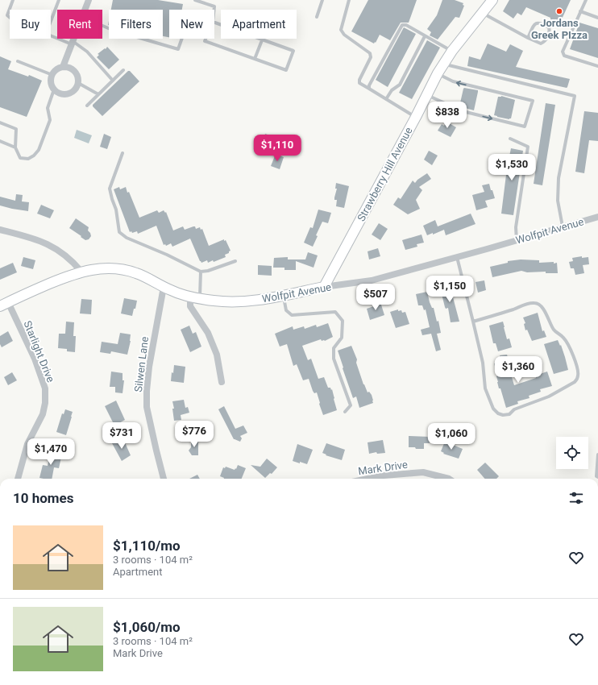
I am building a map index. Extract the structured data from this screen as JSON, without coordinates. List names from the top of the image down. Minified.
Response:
{"streets":{"street":["Strawberry Hill Avenue","Wolfpit Avenue","Starlight Drive","Silwen Lane","Mark Drive"]},"crossings":[["Strawberry Hill Avenue","Wolfpit Avenue"],["Wolfpit Avenue","Starlight Drive"],["Wolfpit Avenue","Silwen Lane"]],"places":["Jordans Greek PIzza"],"page":{"chip":["Buy","Rent","Filters","New","Apartment"],"price":["$838","$1,110","$1,530","$1,150","$507","$1,360","$776","$731","$1,060","$1,470"],"heading":"10 homes","list":[{"name":"$1,110/mo","note":"3 rooms · 104 m² · Apartment"},{"name":"$1,060/mo","note":"3 rooms · 104 m² · Mark Drive"}]}}
